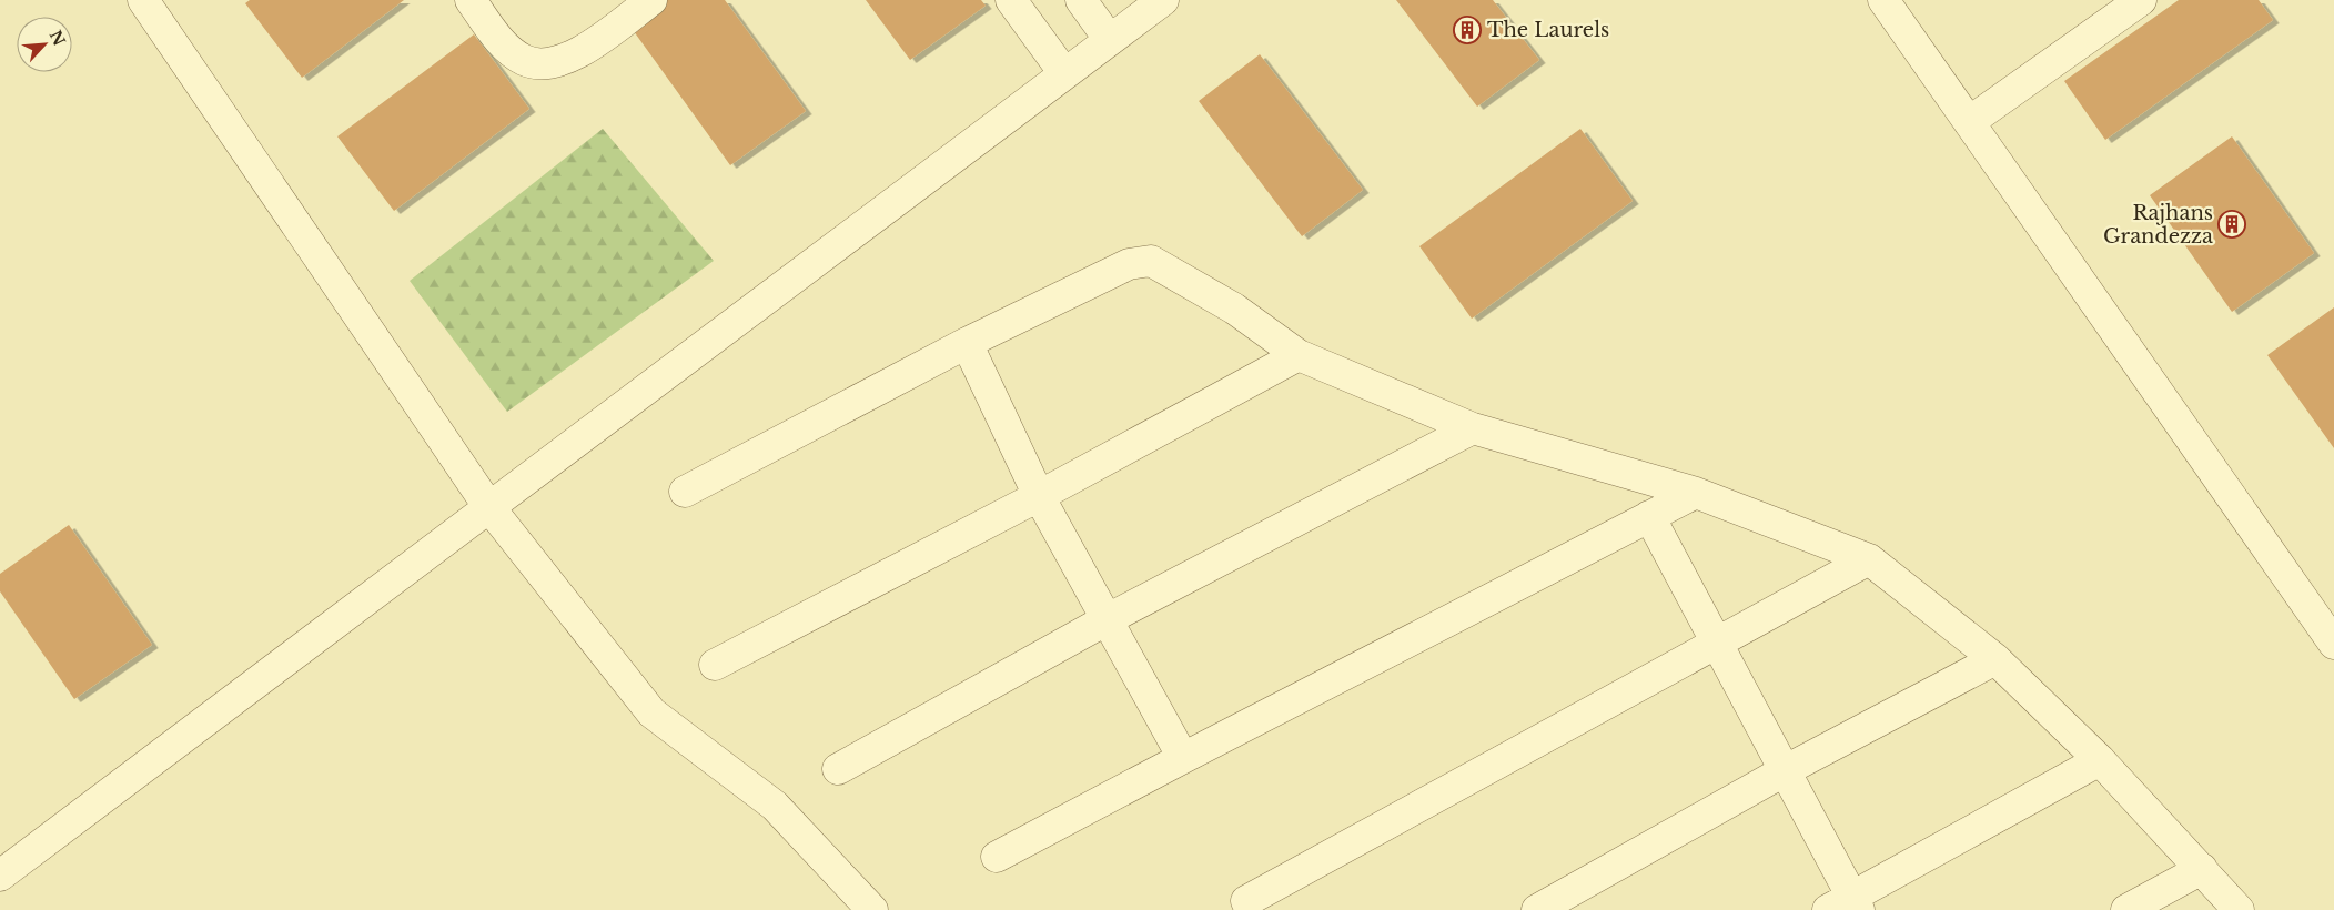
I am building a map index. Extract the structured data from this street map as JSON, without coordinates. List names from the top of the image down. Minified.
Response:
{"places":{"building":["The Laurels","Rajhans Grandezza"]},"north":"top right"}
